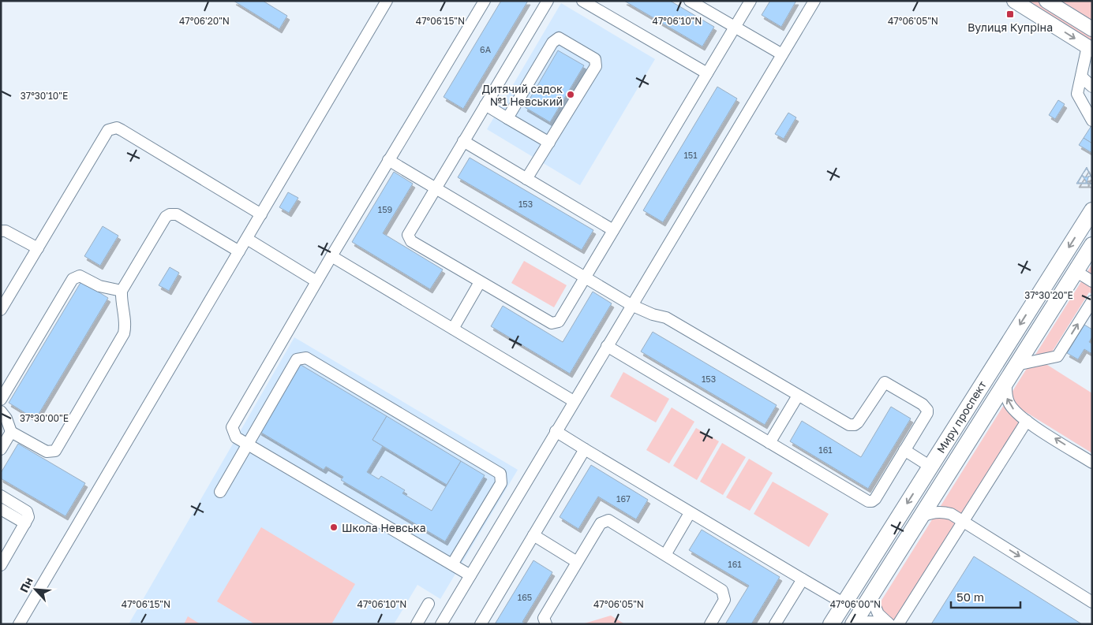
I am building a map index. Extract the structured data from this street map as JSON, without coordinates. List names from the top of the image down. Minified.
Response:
{"streets":{"highway":["Миру проспект"]},"places":{"transit":["Вулиця Купріна"],"other":["Дитячий садок №1 Невський","Школа Невська"]},"house_numbers":["6А","151","153","159","153","161","167","161","165"],"scale_bar":"50 m","north":"top left","coordinates":["47°06'20\"N","47°06'15\"N","47°06'10\"N","47°06'05\"N","37°30'10\"E","37°30'20\"E","37°30'00\"E","47°06'00\"N"]}
